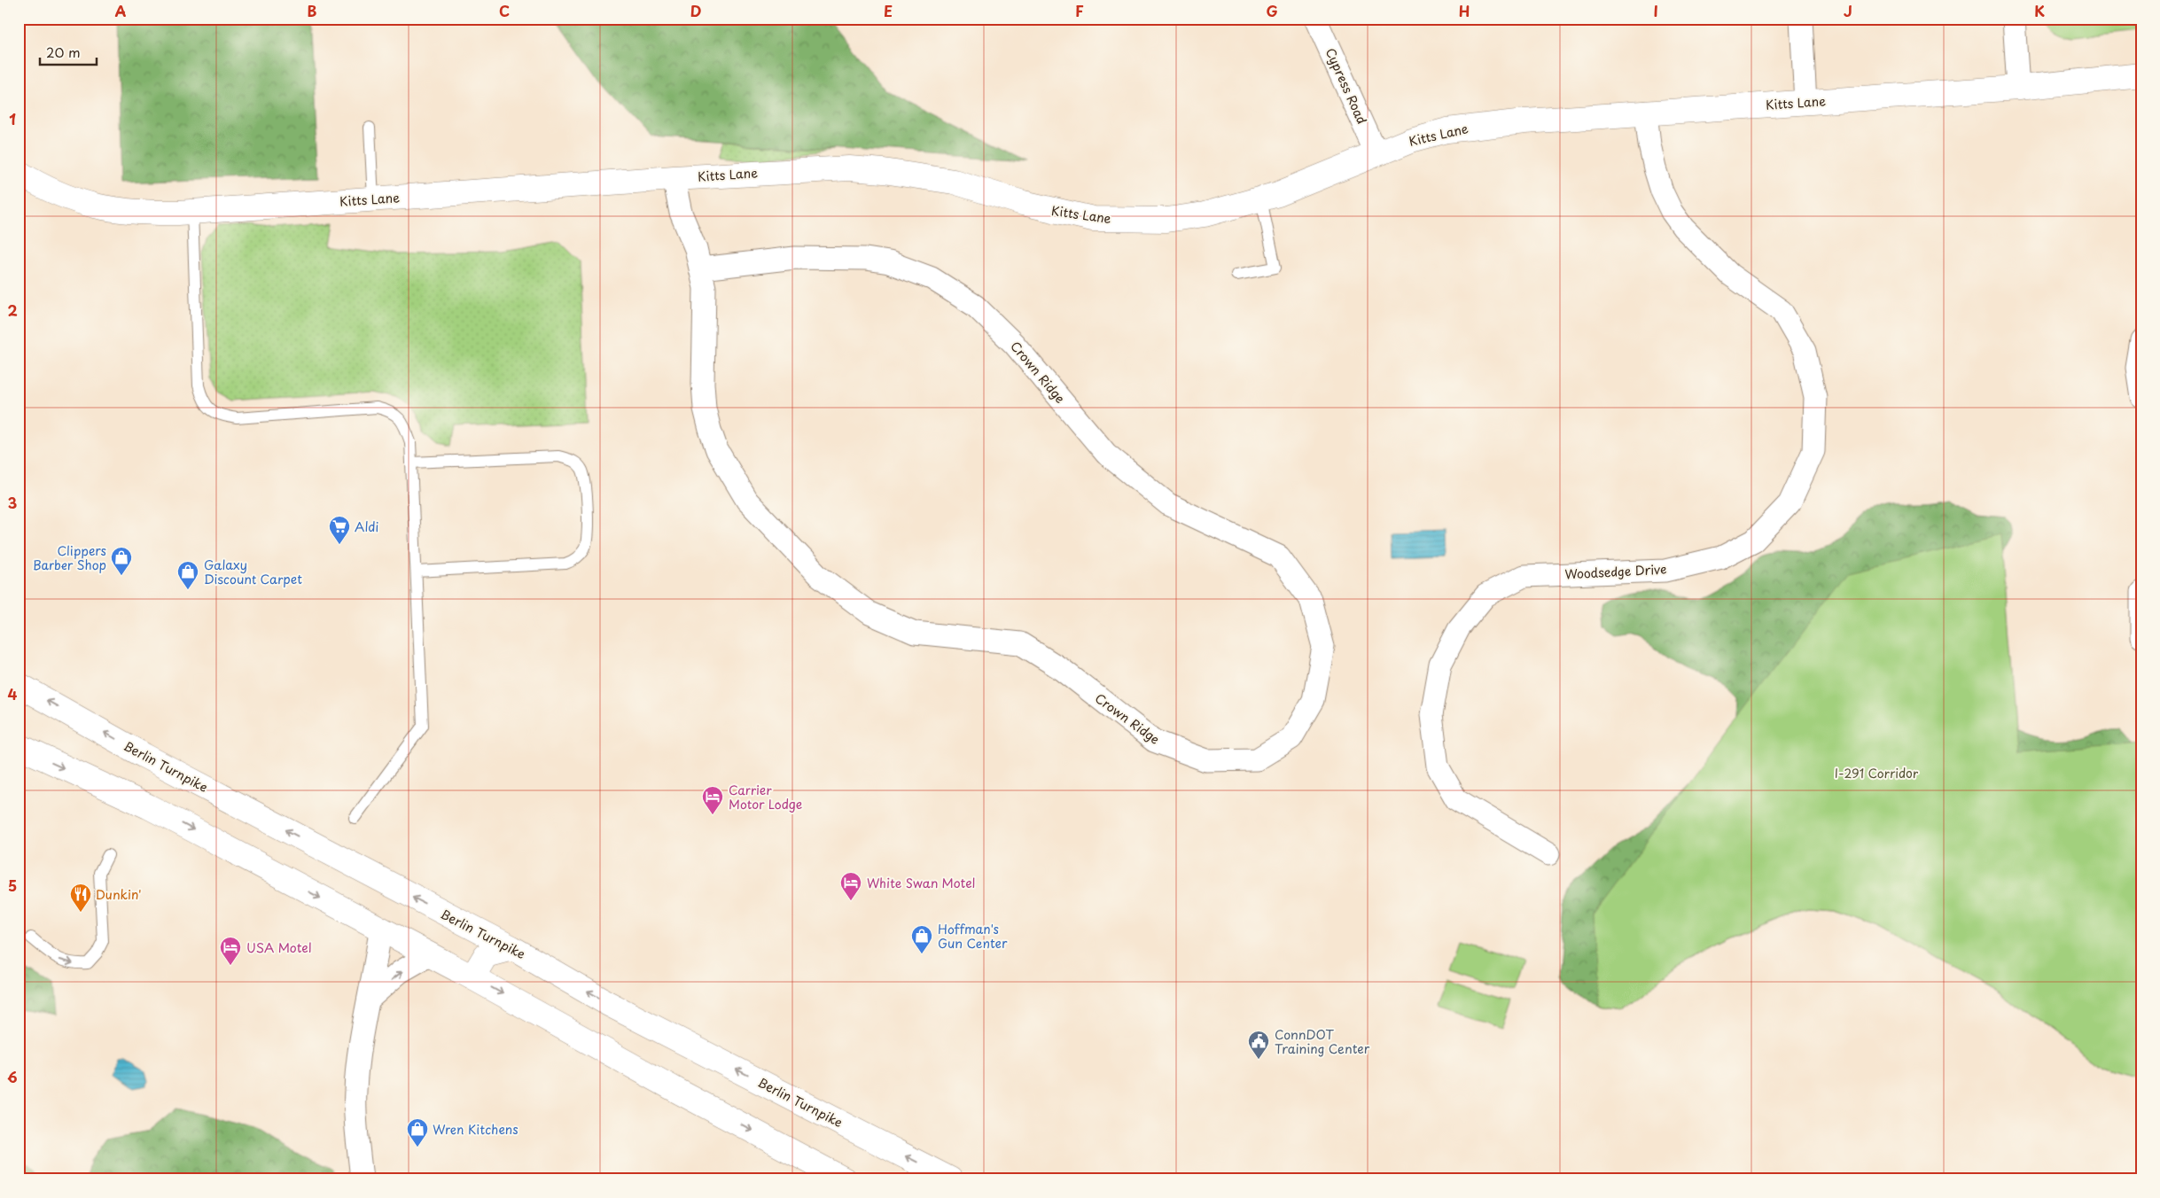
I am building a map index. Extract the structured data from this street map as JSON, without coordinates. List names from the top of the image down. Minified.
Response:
{"streets":{"main road":["Kitts Lane","Berlin Turnpike"],"street":["Cypress Road","Crown Ridge","Woodsedge Drive"]},"crossings":[["Cypress Road","Kitts Lane"],["Kitts Lane","Crown Ridge"],["Kitts Lane","Woodsedge Drive"]],"parks":["I-291 Corridor"],"places":{"supermarket":["Aldi"],"shop":["Clippers Barber Shop","Galaxy Discount Carpet","Hoffman's Gun Center","Wren Kitchens"],"hotel":["Carrier Motor Lodge","White Swan Motel","USA Motel"],"restaurant":["Dunkin'"],"public building":["ConnDOT Training Center"]},"scale_bar":"20 m","grid":{"columns":["A","B","C","D","E","F","G","H","I","J","K"],"rows":["1","2","3","4","5","6"]}}
